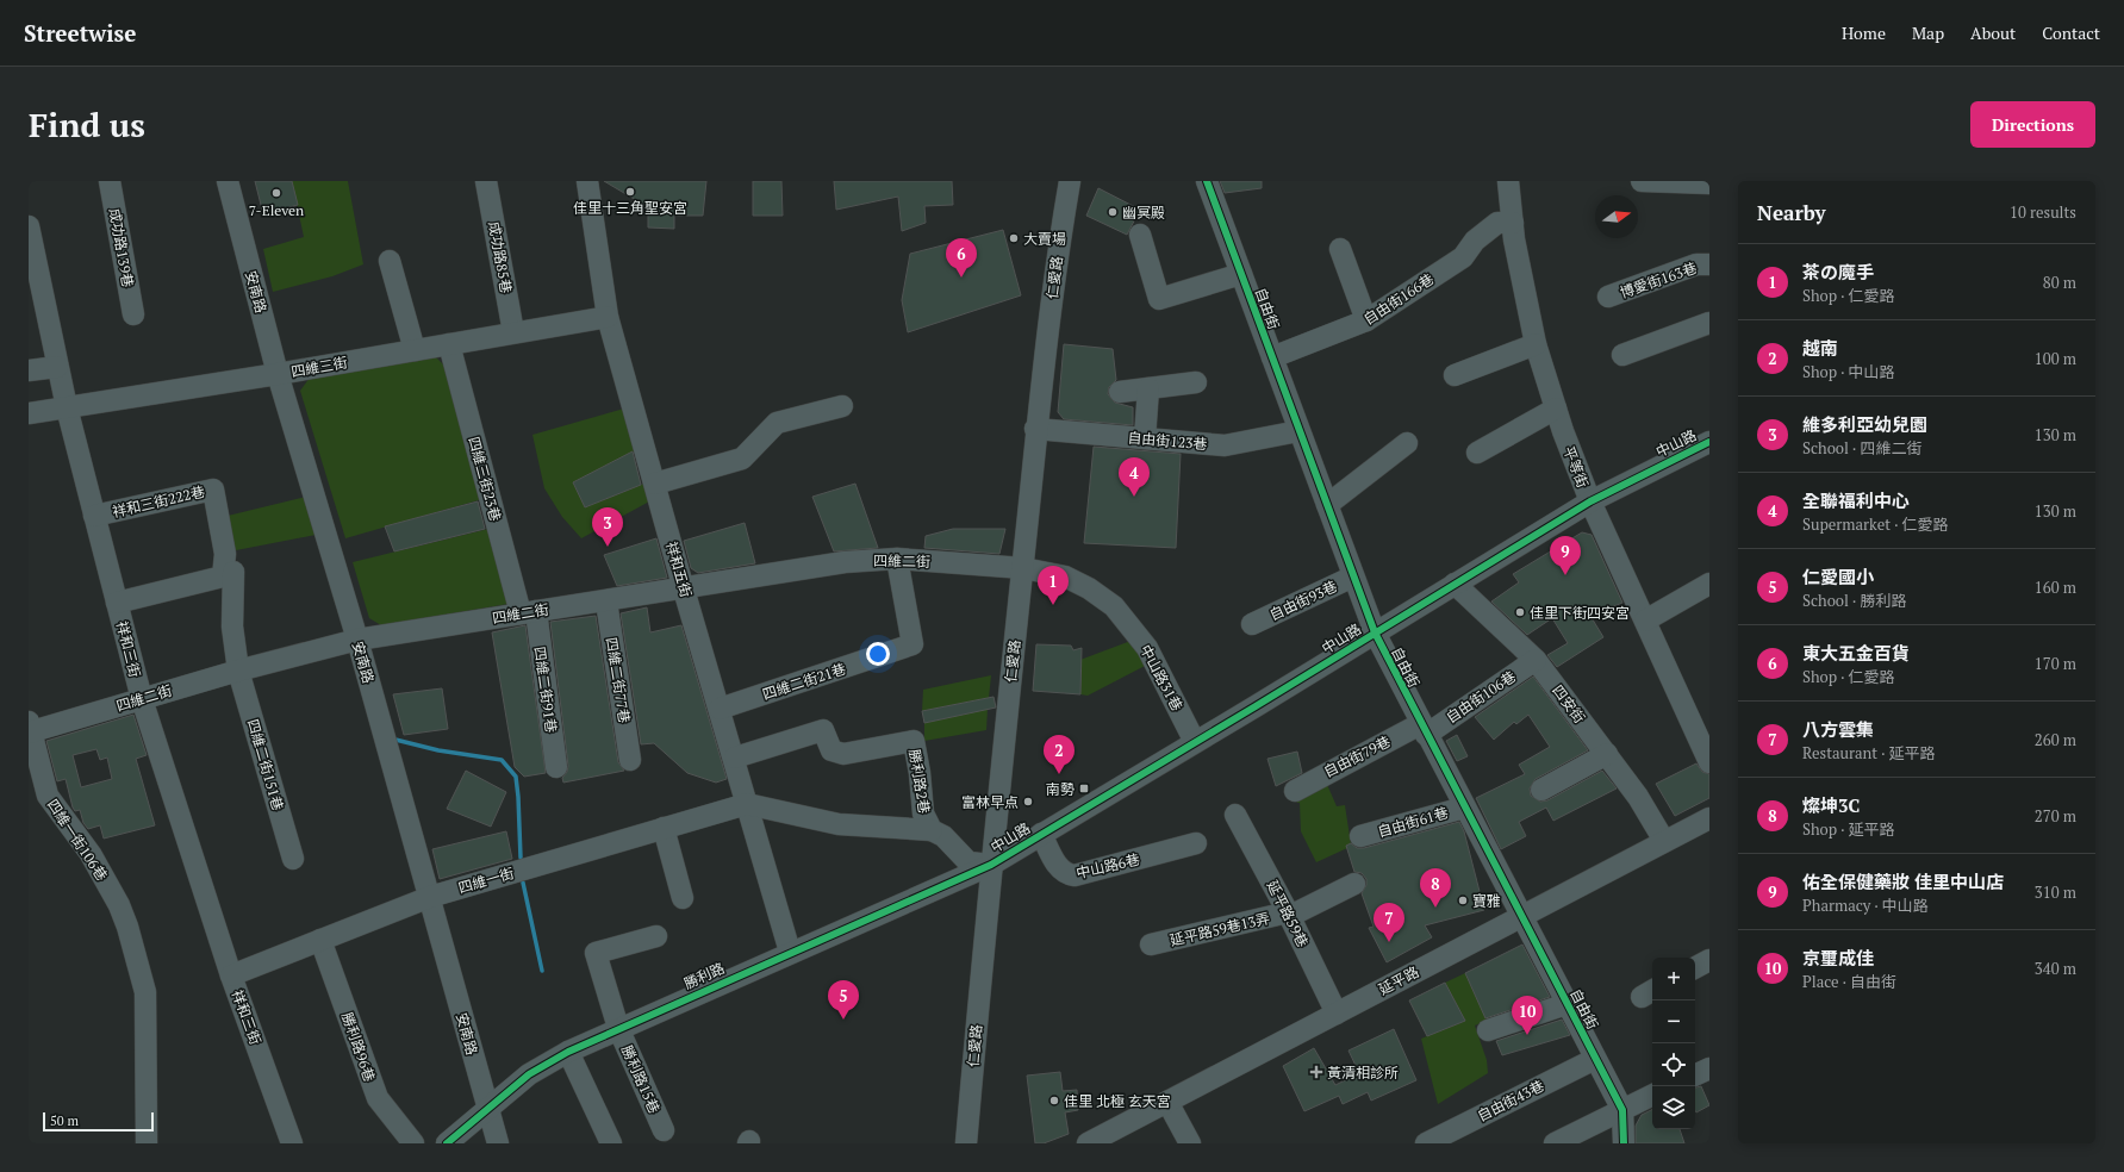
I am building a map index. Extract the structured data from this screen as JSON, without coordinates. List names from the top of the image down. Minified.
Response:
{"streets":{"street":["成功路139巷","成功路85巷","仁愛路","博愛街163巷","安南路","自由街166巷","自由街","四維三街","自由街123巷","中山路","平等街","四維三街23巷","祥和三街222巷","四維二街","祥和五街","自由街93巷","祥和三街","中山路31巷","四維二街77巷","四維二街21巷","四維二街91巷","自由街106巷","四安街","自由街79巷","四維二街151巷","勝利路2巷","自由街61巷","四維一街106巷","中山路6巷","四維一街","延平路59巷","延平路59巷13弄","勝利路","延平路","勝利路96巷","勝利路15巷","自由街43巷"]},"crossings":[["成功路85巷","四維三街"],["仁愛路","自由街123巷"],["仁愛路","中山路"],["仁愛路","四維二街"],["仁愛路","中山路31巷"],["仁愛路","勝利路2巷"],["仁愛路","勝利路"],["安南路","四維三街"],["安南路","四維二街"],["安南路","四維一街"],["安南路","勝利路"],["自由街166巷","自由街"],["自由街166巷","平等街"],["自由街","自由街123巷"],["自由街","中山路"],["自由街","自由街93巷"],["自由街","自由街106巷"],["自由街","自由街79巷"],["自由街","自由街61巷"],["自由街","延平路"],["自由街","自由街43巷"],["四維三街","四維三街23巷"],["四維三街","祥和五街"],["四維三街","祥和三街"],["中山路","平等街"],["中山路","中山路31巷"],["中山路","四安街"],["中山路","勝利路2巷"],["中山路","中山路6巷"],["中山路","勝利路"],["四維三街23巷","四維二街"],["四維三街23巷","四維二街91巷"],["祥和三街222巷","祥和三街"],["祥和三街222巷","四維二街151巷"],["四維二街","祥和五街"],["四維二街","祥和三街"],["四維二街","中山路31巷"],["四維二街","四維二街77巷"],["四維二街","四維二街21巷"],["四維二街","四維二街91巷"],["四維二街","四維二街151巷"],["四維二街","四維一街106巷"],["祥和五街","四維二街21巷"],["祥和五街","勝利路2巷"],["祥和五街","四維一街"],["祥和五街","勝利路"],["祥和三街","四維一街"],["自由街106巷","四安街"],["自由街106巷","自由街79巷"],["四安街","延平路"],["勝利路2巷","勝利路"],["四維一街","勝利路96巷"],["延平路59巷","延平路59巷13弄"],["延平路59巷","延平路"],["勝利路","勝利路15巷"]],"places":{"other":["佳里十三角聖安宮","7-Eleven","幽冥殿","大賣場","佳里下街四安宮","富林早点","寶雅","佳里 北極 玄天宮"],"transit":["南勢"],"health":["黃清相診所"]},"scale_bar":"50 m","north":"right","page":{"header":"Streetwise","nav":["Home","Map","About","Contact"],"buttons":"Directions","title":"Find us","heading":["Nearby","10 results"],"pins":["6","4","3","9","1","2","8","7","5","10"],"list":[{"mark":"1","name":"茶の魔手","note":"Shop · 仁愛路","value":"80 m"},{"mark":"2","name":"越南","note":"Shop · 中山路","value":"100 m"},{"mark":"3","name":"維多利亞幼兒園","note":"School · 四維二街","value":"130 m"},{"mark":"4","name":"全聯福利中心","note":"Supermarket · 仁愛路","value":"130 m"},{"mark":"5","name":"仁愛國小","note":"School · 勝利路","value":"160 m"},{"mark":"6","name":"東大五金百貨","note":"Shop · 仁愛路","value":"170 m"},{"mark":"7","name":"八方雲集","note":"Restaurant · 延平路","value":"260 m"},{"mark":"8","name":"燦坤3C","note":"Shop · 延平路","value":"270 m"},{"mark":"9","name":"佑全保健藥妝 佳里中山店","note":"Pharmacy · 中山路","value":"310 m"},{"mark":"10","name":"京璽成佳","note":"Place · 自由街","value":"340 m"}],"map_buttons":["+","−"],"scale":"50 m"}}
